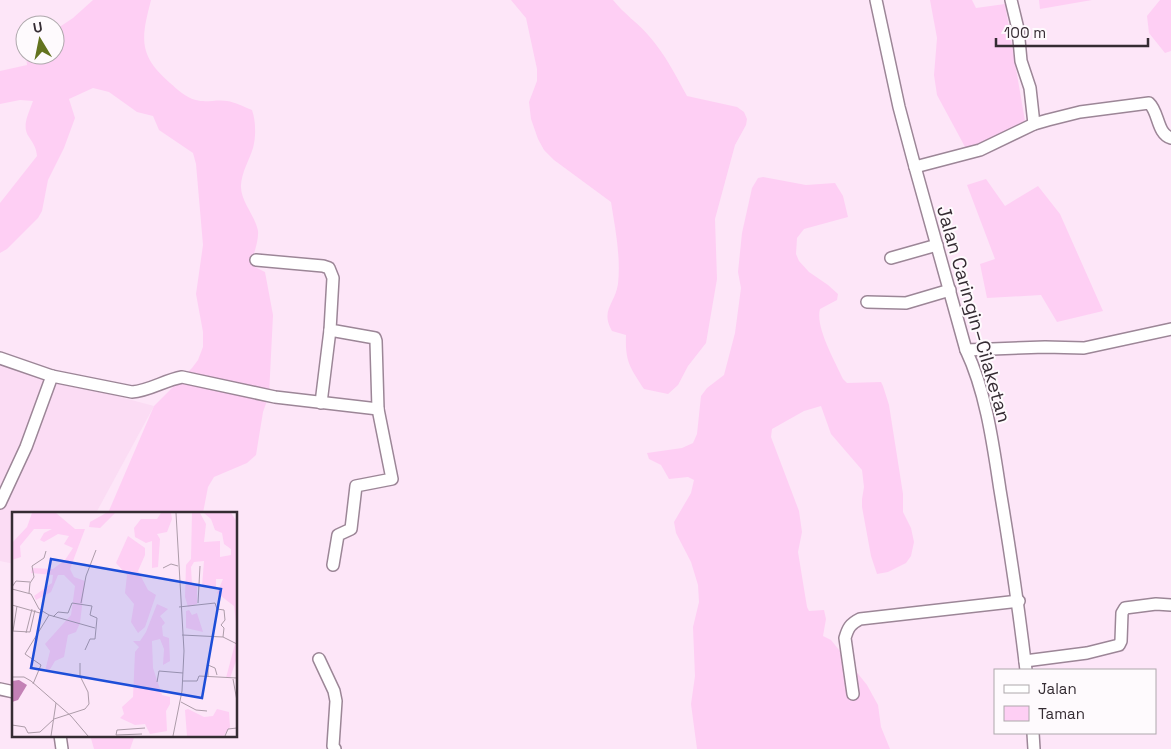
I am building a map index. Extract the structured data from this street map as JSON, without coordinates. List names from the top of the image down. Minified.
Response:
{"streets":{"street":["Jalan Caringin–Cilaketan"]},"legend":["Jalan","Taman"],"scale_bar":"100 m","north":"top"}
